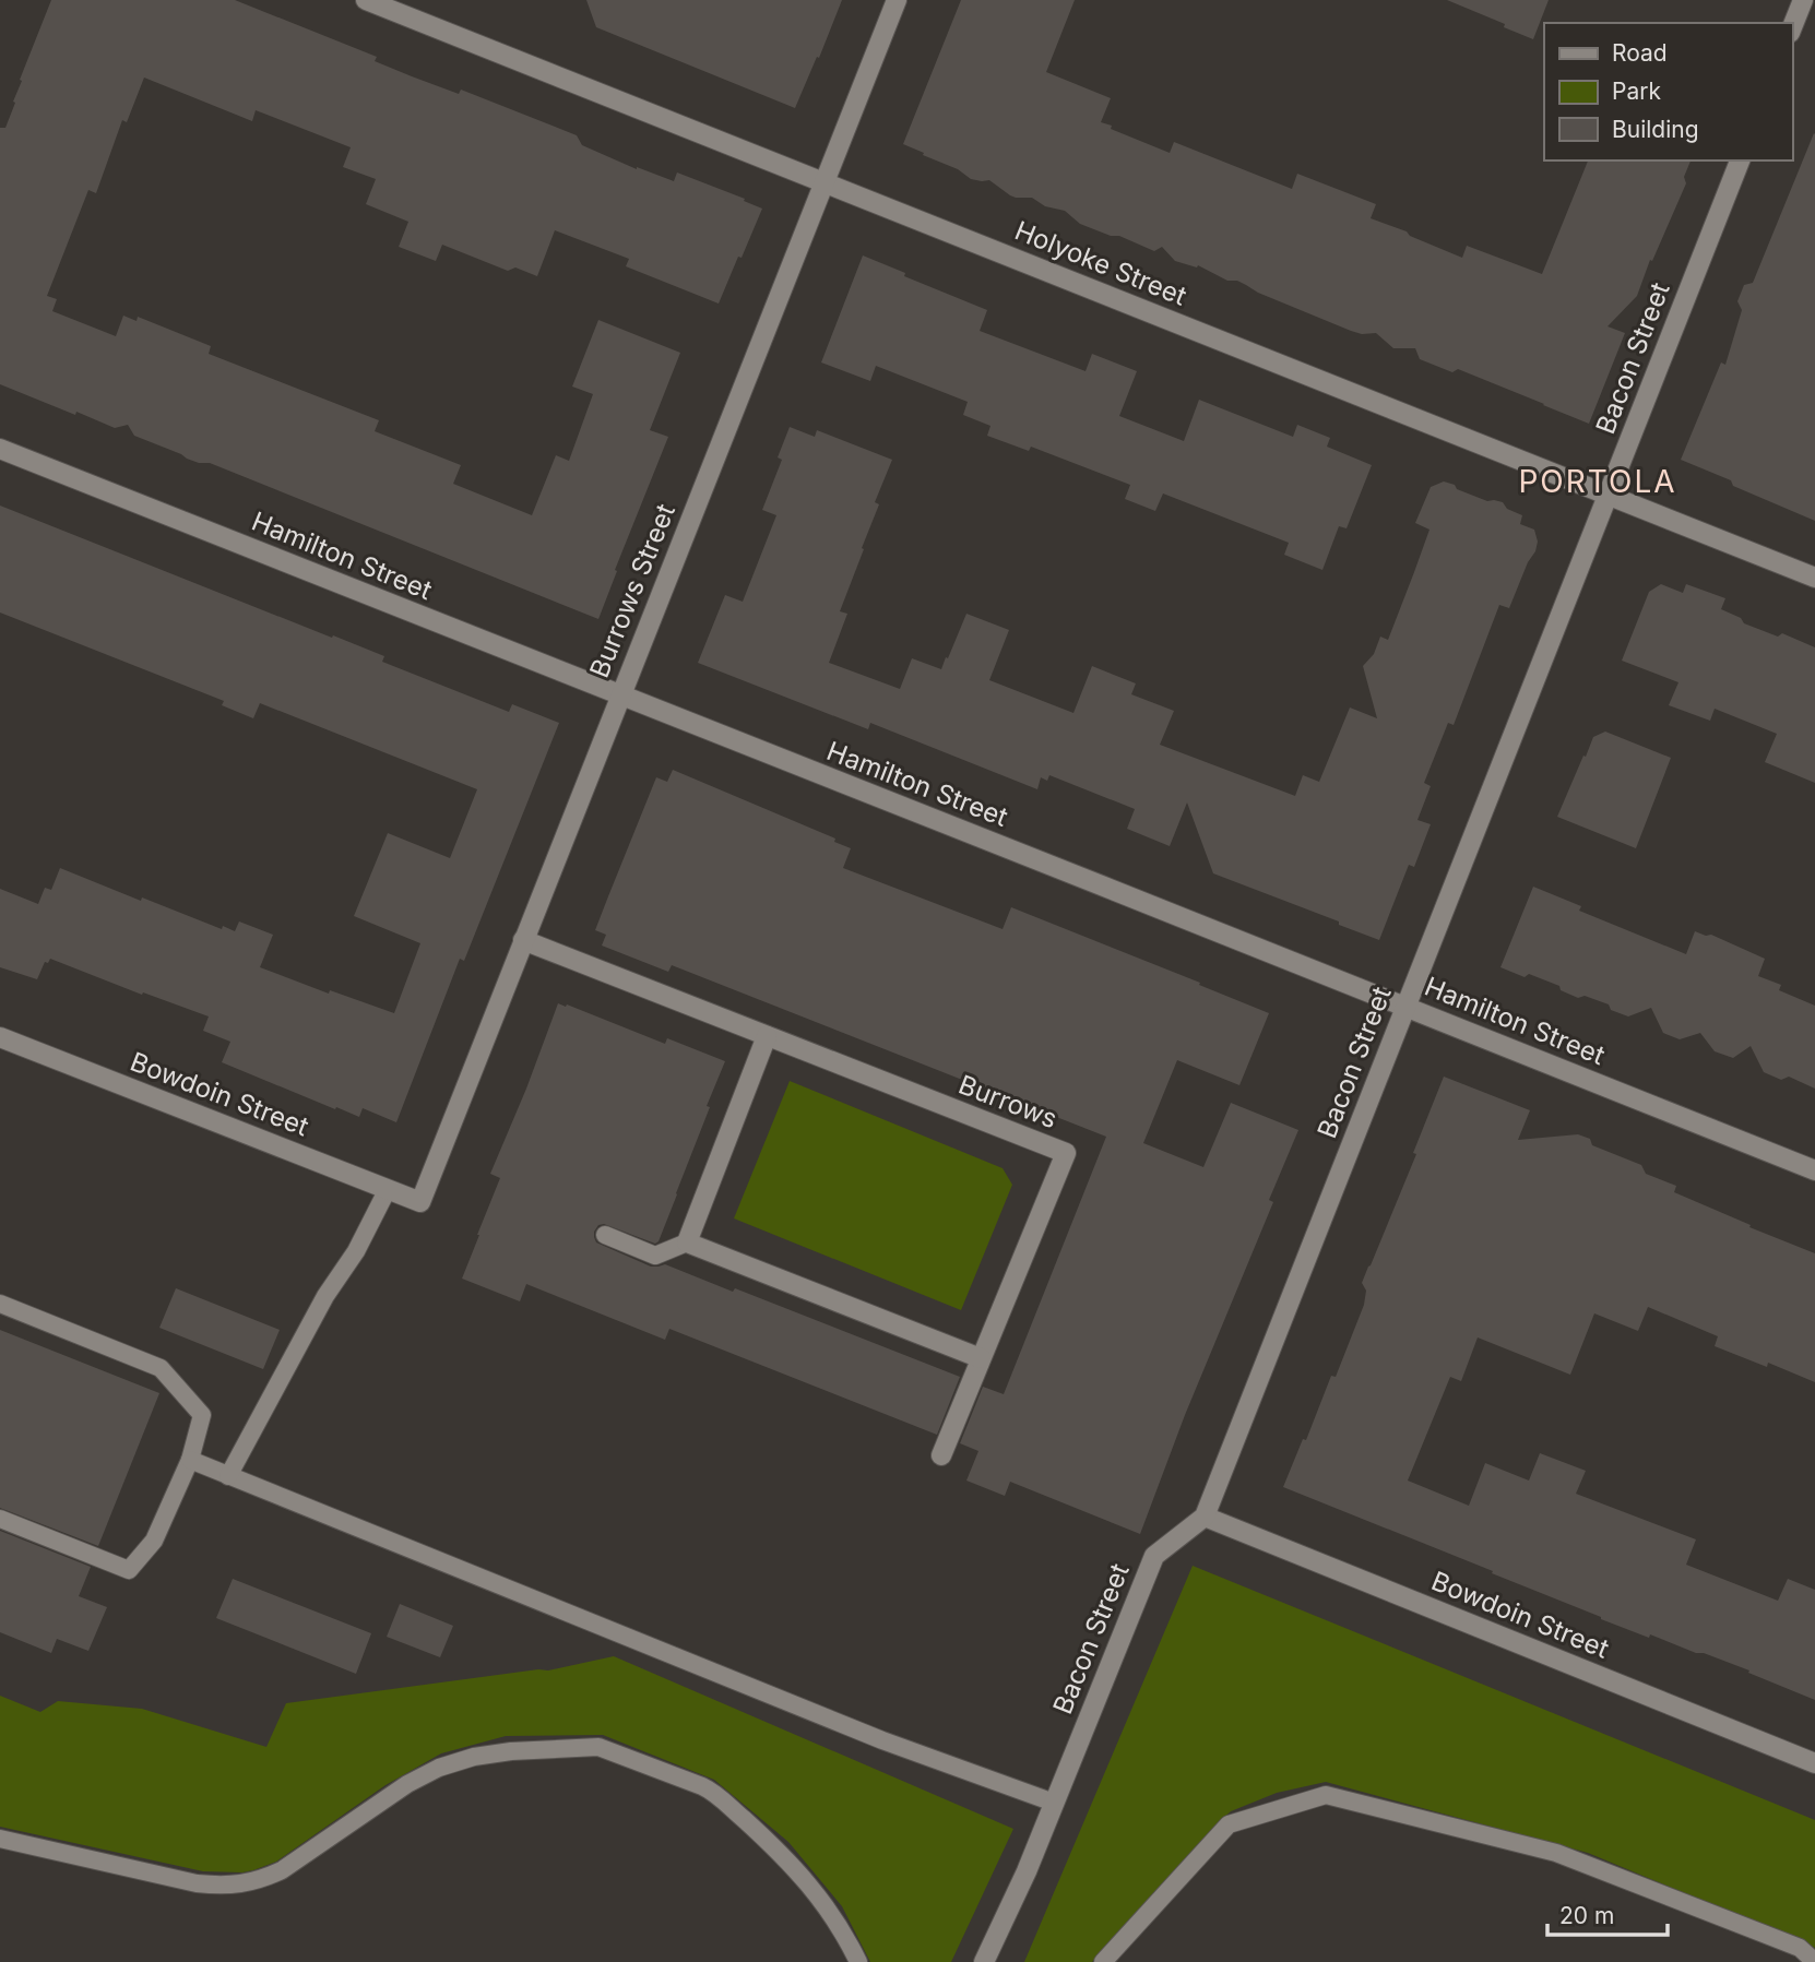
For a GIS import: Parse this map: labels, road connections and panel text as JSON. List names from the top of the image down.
{
  "streets": {
    "street": [
      "Holyoke Street",
      "Bacon Street",
      "Hamilton Street",
      "Burrows Street",
      "Bowdoin Street",
      "Burrows"
    ]
  },
  "crossings": [
    ["Holyoke Street", "Bacon Street"],
    ["Holyoke Street", "Burrows Street"],
    ["Bacon Street", "Hamilton Street"],
    ["Bacon Street", "Bowdoin Street"],
    ["Hamilton Street", "Burrows Street"],
    ["Burrows Street", "Bowdoin Street"],
    ["Burrows Street", "Burrows"]
  ],
  "districts": ["PORTOLA"],
  "legend": ["Road", "Park", "Building"],
  "scale_bar": "20 m"
}
